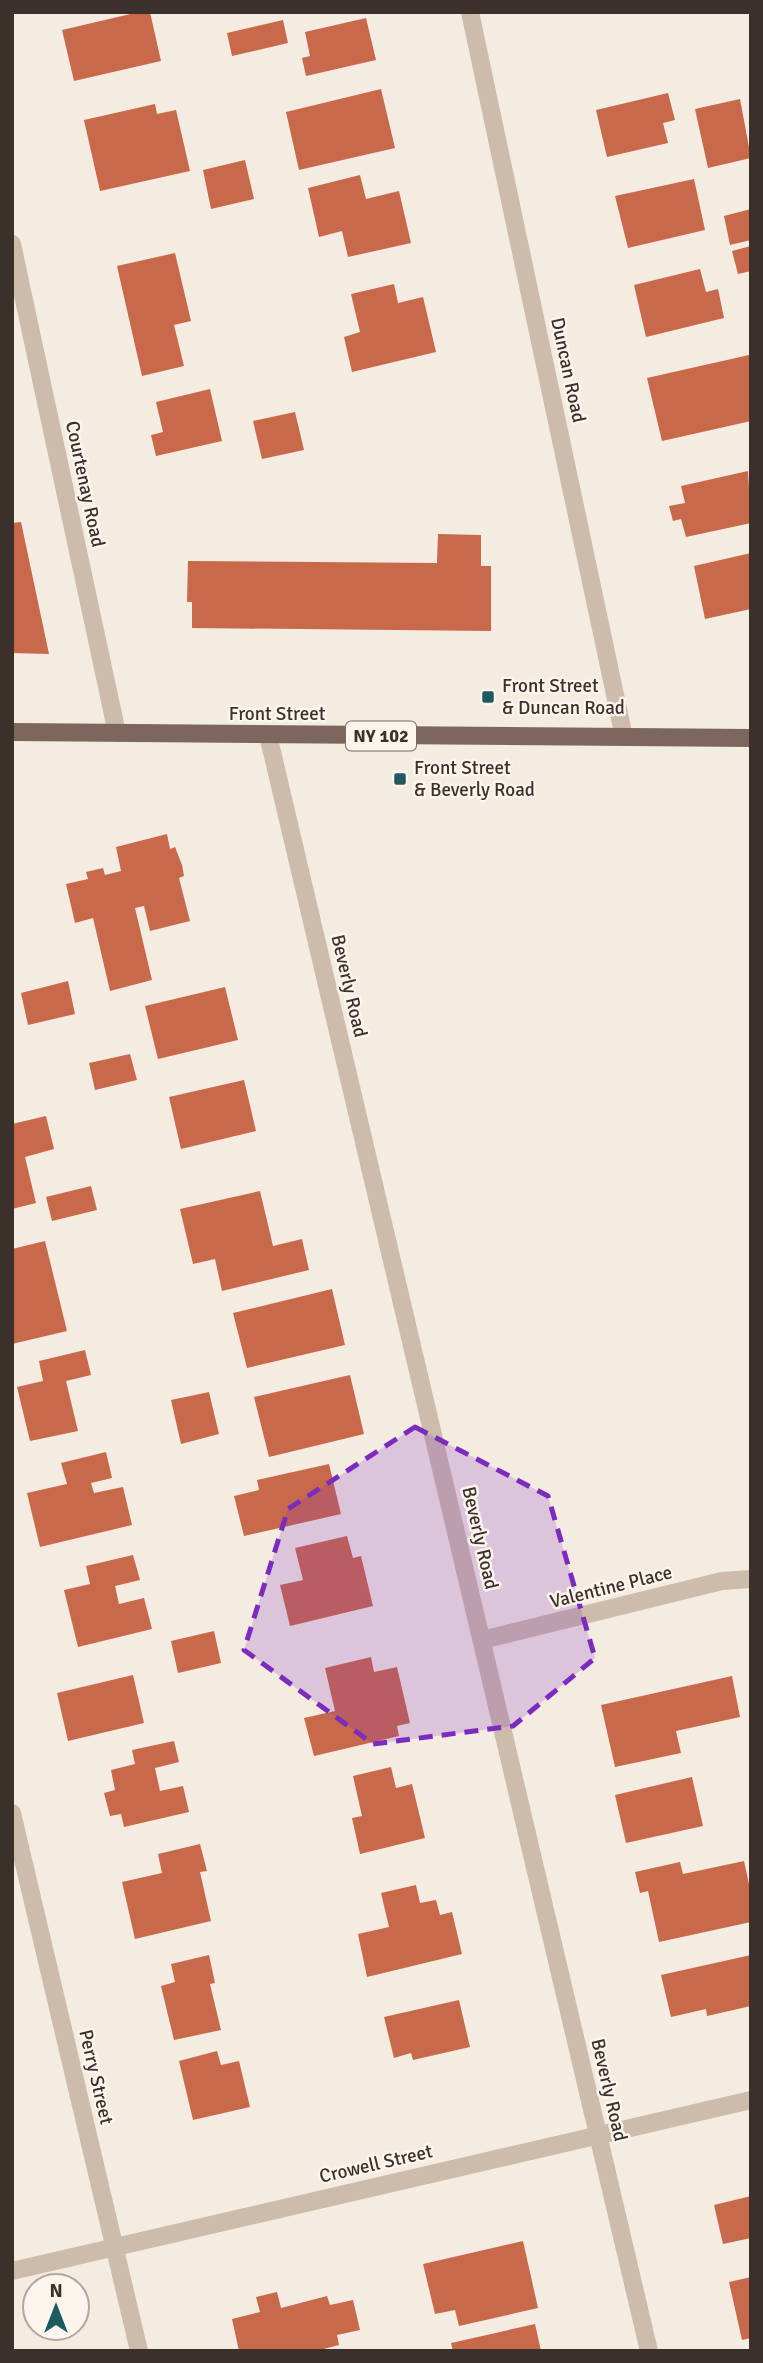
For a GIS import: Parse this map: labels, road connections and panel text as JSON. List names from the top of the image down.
{
  "streets": {
    "main road": ["Front Street", "NY 102"],
    "street": [
      "Duncan Road",
      "Courtenay Road",
      "Beverly Road",
      "Valentine Place",
      "Perry Street",
      "Crowell Street"
    ]
  },
  "crossings": [
    ["Duncan Road", "Front Street"],
    ["Courtenay Road", "Front Street"],
    ["Front Street", "Beverly Road"],
    ["Beverly Road", "Valentine Place"],
    ["Beverly Road", "Crowell Street"],
    ["Perry Street", "Crowell Street"]
  ],
  "places": {
    "transit": ["Front Street & Duncan Road", "Front Street & Beverly Road"]
  },
  "north": "top"
}
